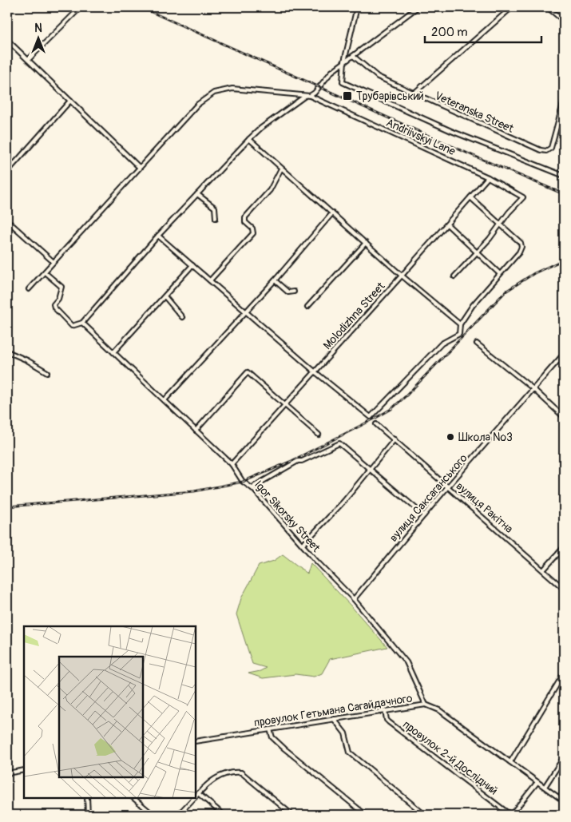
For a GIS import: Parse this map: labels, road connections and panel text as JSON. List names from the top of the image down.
{
  "streets": {
    "street": [
      "Veteranska Street",
      "Andriivskyi Lane",
      "Molodizhna Street",
      "вулиця Саксаганського",
      "вулиця Ракітна",
      "Igor Sikorsky Street",
      "провулок Гетьмана Сагайдачного",
      "провулок 2-й Дослідний"
    ]
  },
  "crossings": [
    ["Andriivskyi Lane", "Molodizhna Street"],
    ["Molodizhna Street", "Igor Sikorsky Street"],
    ["вулиця Саксаганського", "вулиця Ракітна"],
    ["вулиця Саксаганського", "Igor Sikorsky Street"],
    ["Igor Sikorsky Street", "провулок Гетьмана Сагайдачного"],
    ["провулок Гетьмана Сагайдачного", "провулок 2-й Дослідний"]
  ],
  "places": {
    "transit": ["Трубарівський"],
    "other": ["Школа №3"]
  },
  "scale_bar": "200 m",
  "north": "top"
}
